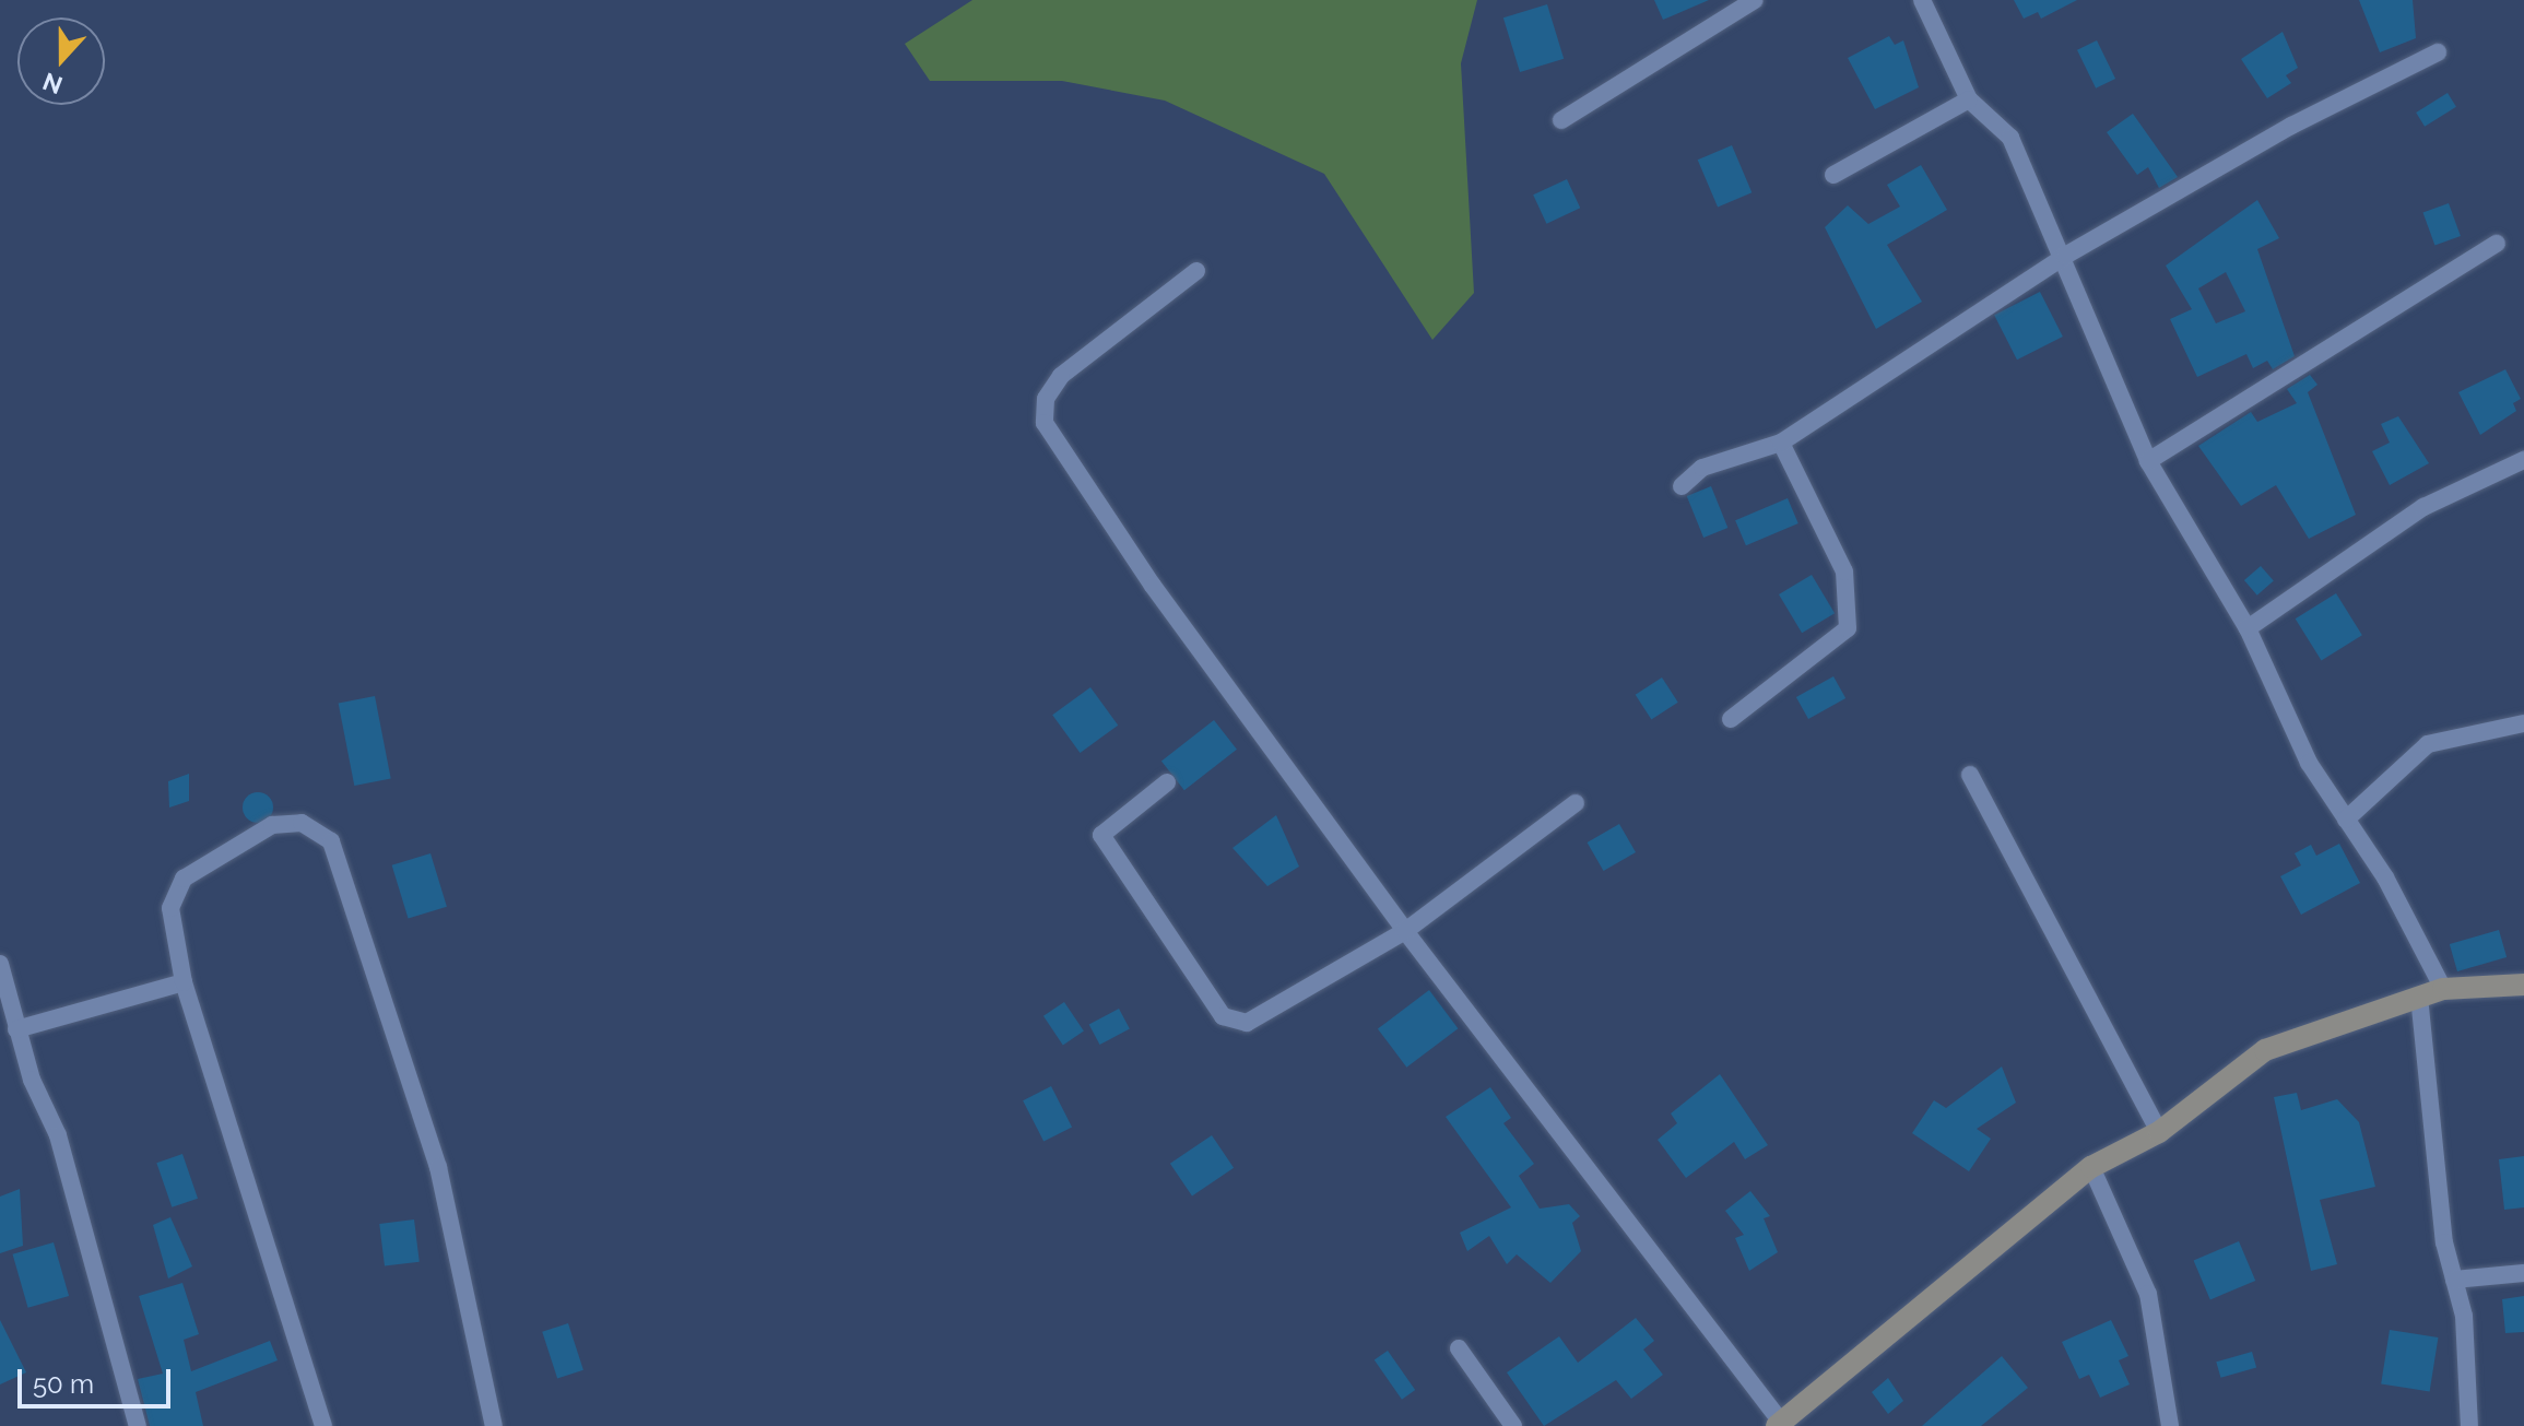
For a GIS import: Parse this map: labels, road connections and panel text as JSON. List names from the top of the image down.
{
  "scale_bar": "50 m",
  "north": "bottom"
}
